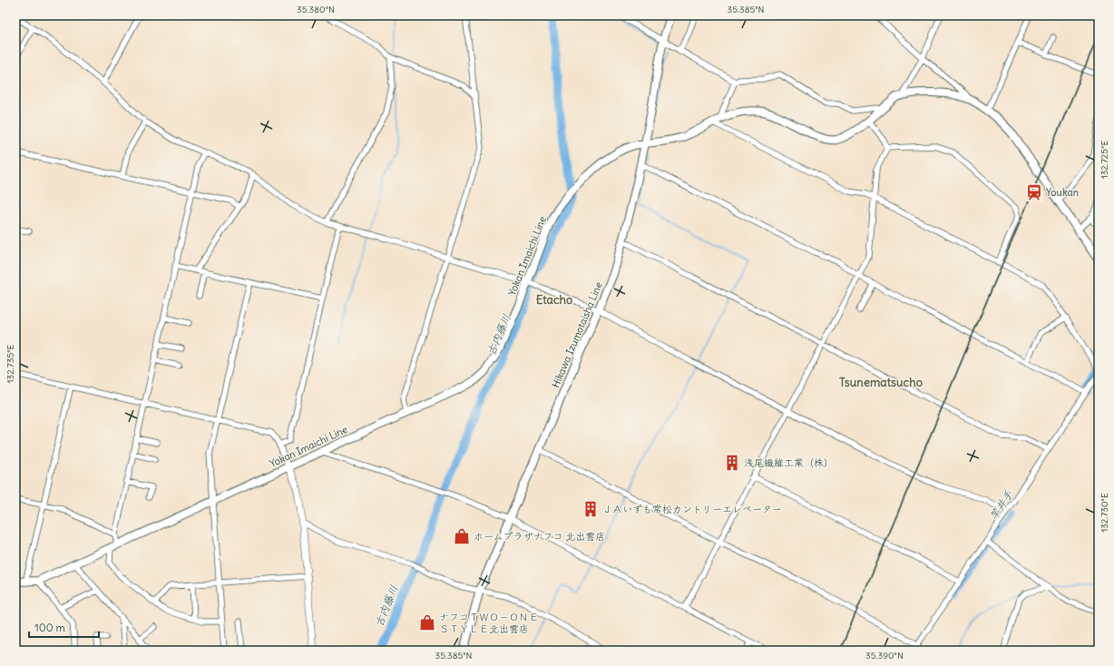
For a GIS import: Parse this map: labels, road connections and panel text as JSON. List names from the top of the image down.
{
  "streets": {
    "main road": ["Yokan Imaichi Line", "Hikawa Izumotaisha Line"]
  },
  "crossings": [
    ["Yokan Imaichi Line", "Hikawa Izumotaisha Line"]
  ],
  "districts": ["Etacho", "Tsunematsucho"],
  "water": ["古内藤川", "竿井手"],
  "places": {
    "station": ["Youkan"],
    "building": ["浅尾繊維工業（株）", "ＪＡいずも常松カントリーエレベーター"],
    "shop": ["ホームプラザナフコ 北出雲店", "ナフコＴＷＯ－ＯＮＥ ＳＴＹＬＥ北出雲店"]
  },
  "scale_bar": "100 m",
  "coordinates": [
    "35.380°N",
    "35.385°N",
    "132.725°E",
    "132.735°E",
    "132.730°E",
    "35.390°N"
  ]
}
